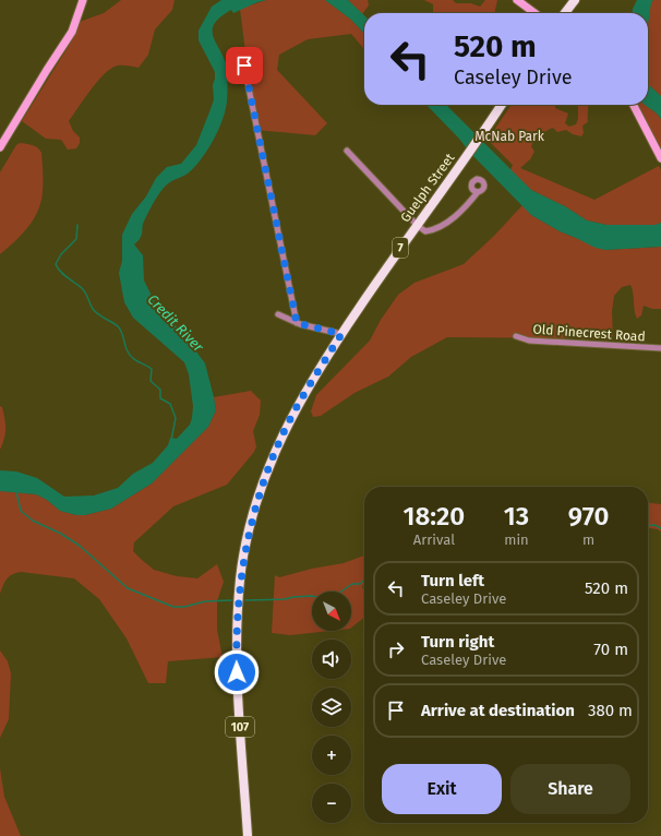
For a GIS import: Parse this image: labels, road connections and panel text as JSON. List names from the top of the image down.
{
  "streets": {
    "main road": ["Guelph Street", "7", "107"],
    "street": ["Old Pinecrest Road"]
  },
  "crossings": [
    ["Guelph Street", "7"],
    ["7", "107"]
  ],
  "water": ["Credit River"],
  "parks": ["McNab Park"],
  "north": "bottom right",
  "page": {
    "turn": ["520 m", "Caseley Drive"],
    "eta": [
      "18:20",
      "Arrival",
      "13",
      "min",
      "970",
      "m"
    ],
    "list": [
      {
        "name": "Turn left",
        "note": "Caseley Drive",
        "value": "520 m"
      },
      {
        "name": "Turn right",
        "note": "Caseley Drive",
        "value": "70 m"
      },
      {
        "name": "Arrive at destination",
        "value": "380 m"
      }
    ],
    "map_buttons": ["+", "−"],
    "buttons": ["Exit", "Share"]
  }
}
